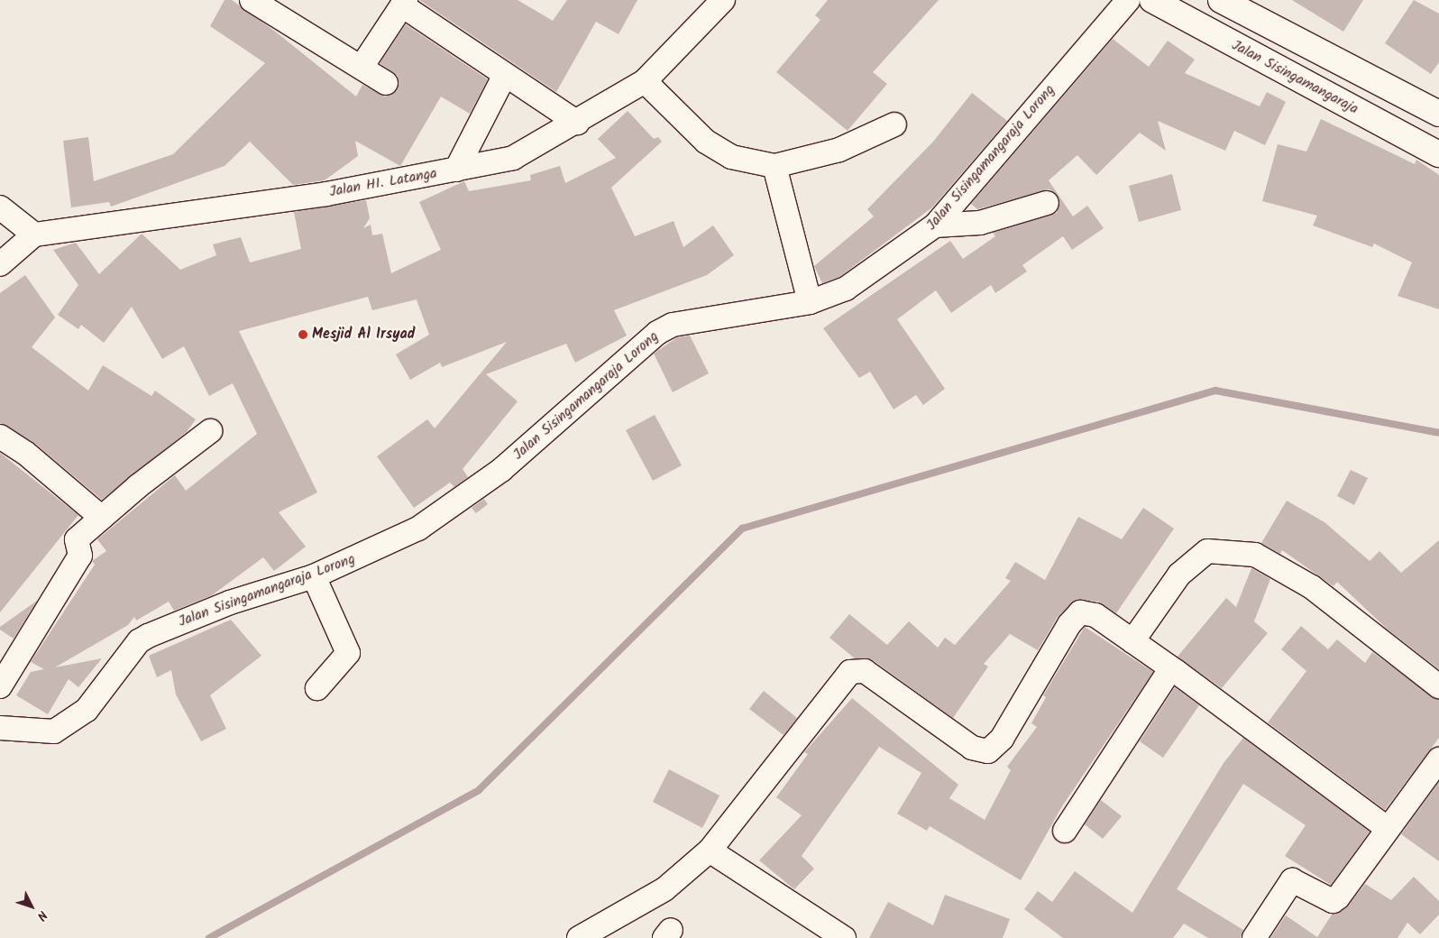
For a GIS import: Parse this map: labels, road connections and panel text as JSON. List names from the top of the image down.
{
  "streets": {
    "main road": ["Jalan Sisingamangaraja"],
    "street": ["Jalan Sisingamangaraja Lorong", "Jalan HI. Latanga"]
  },
  "places": ["Mesjid Al Irsyad"],
  "north": "bottom right"
}
